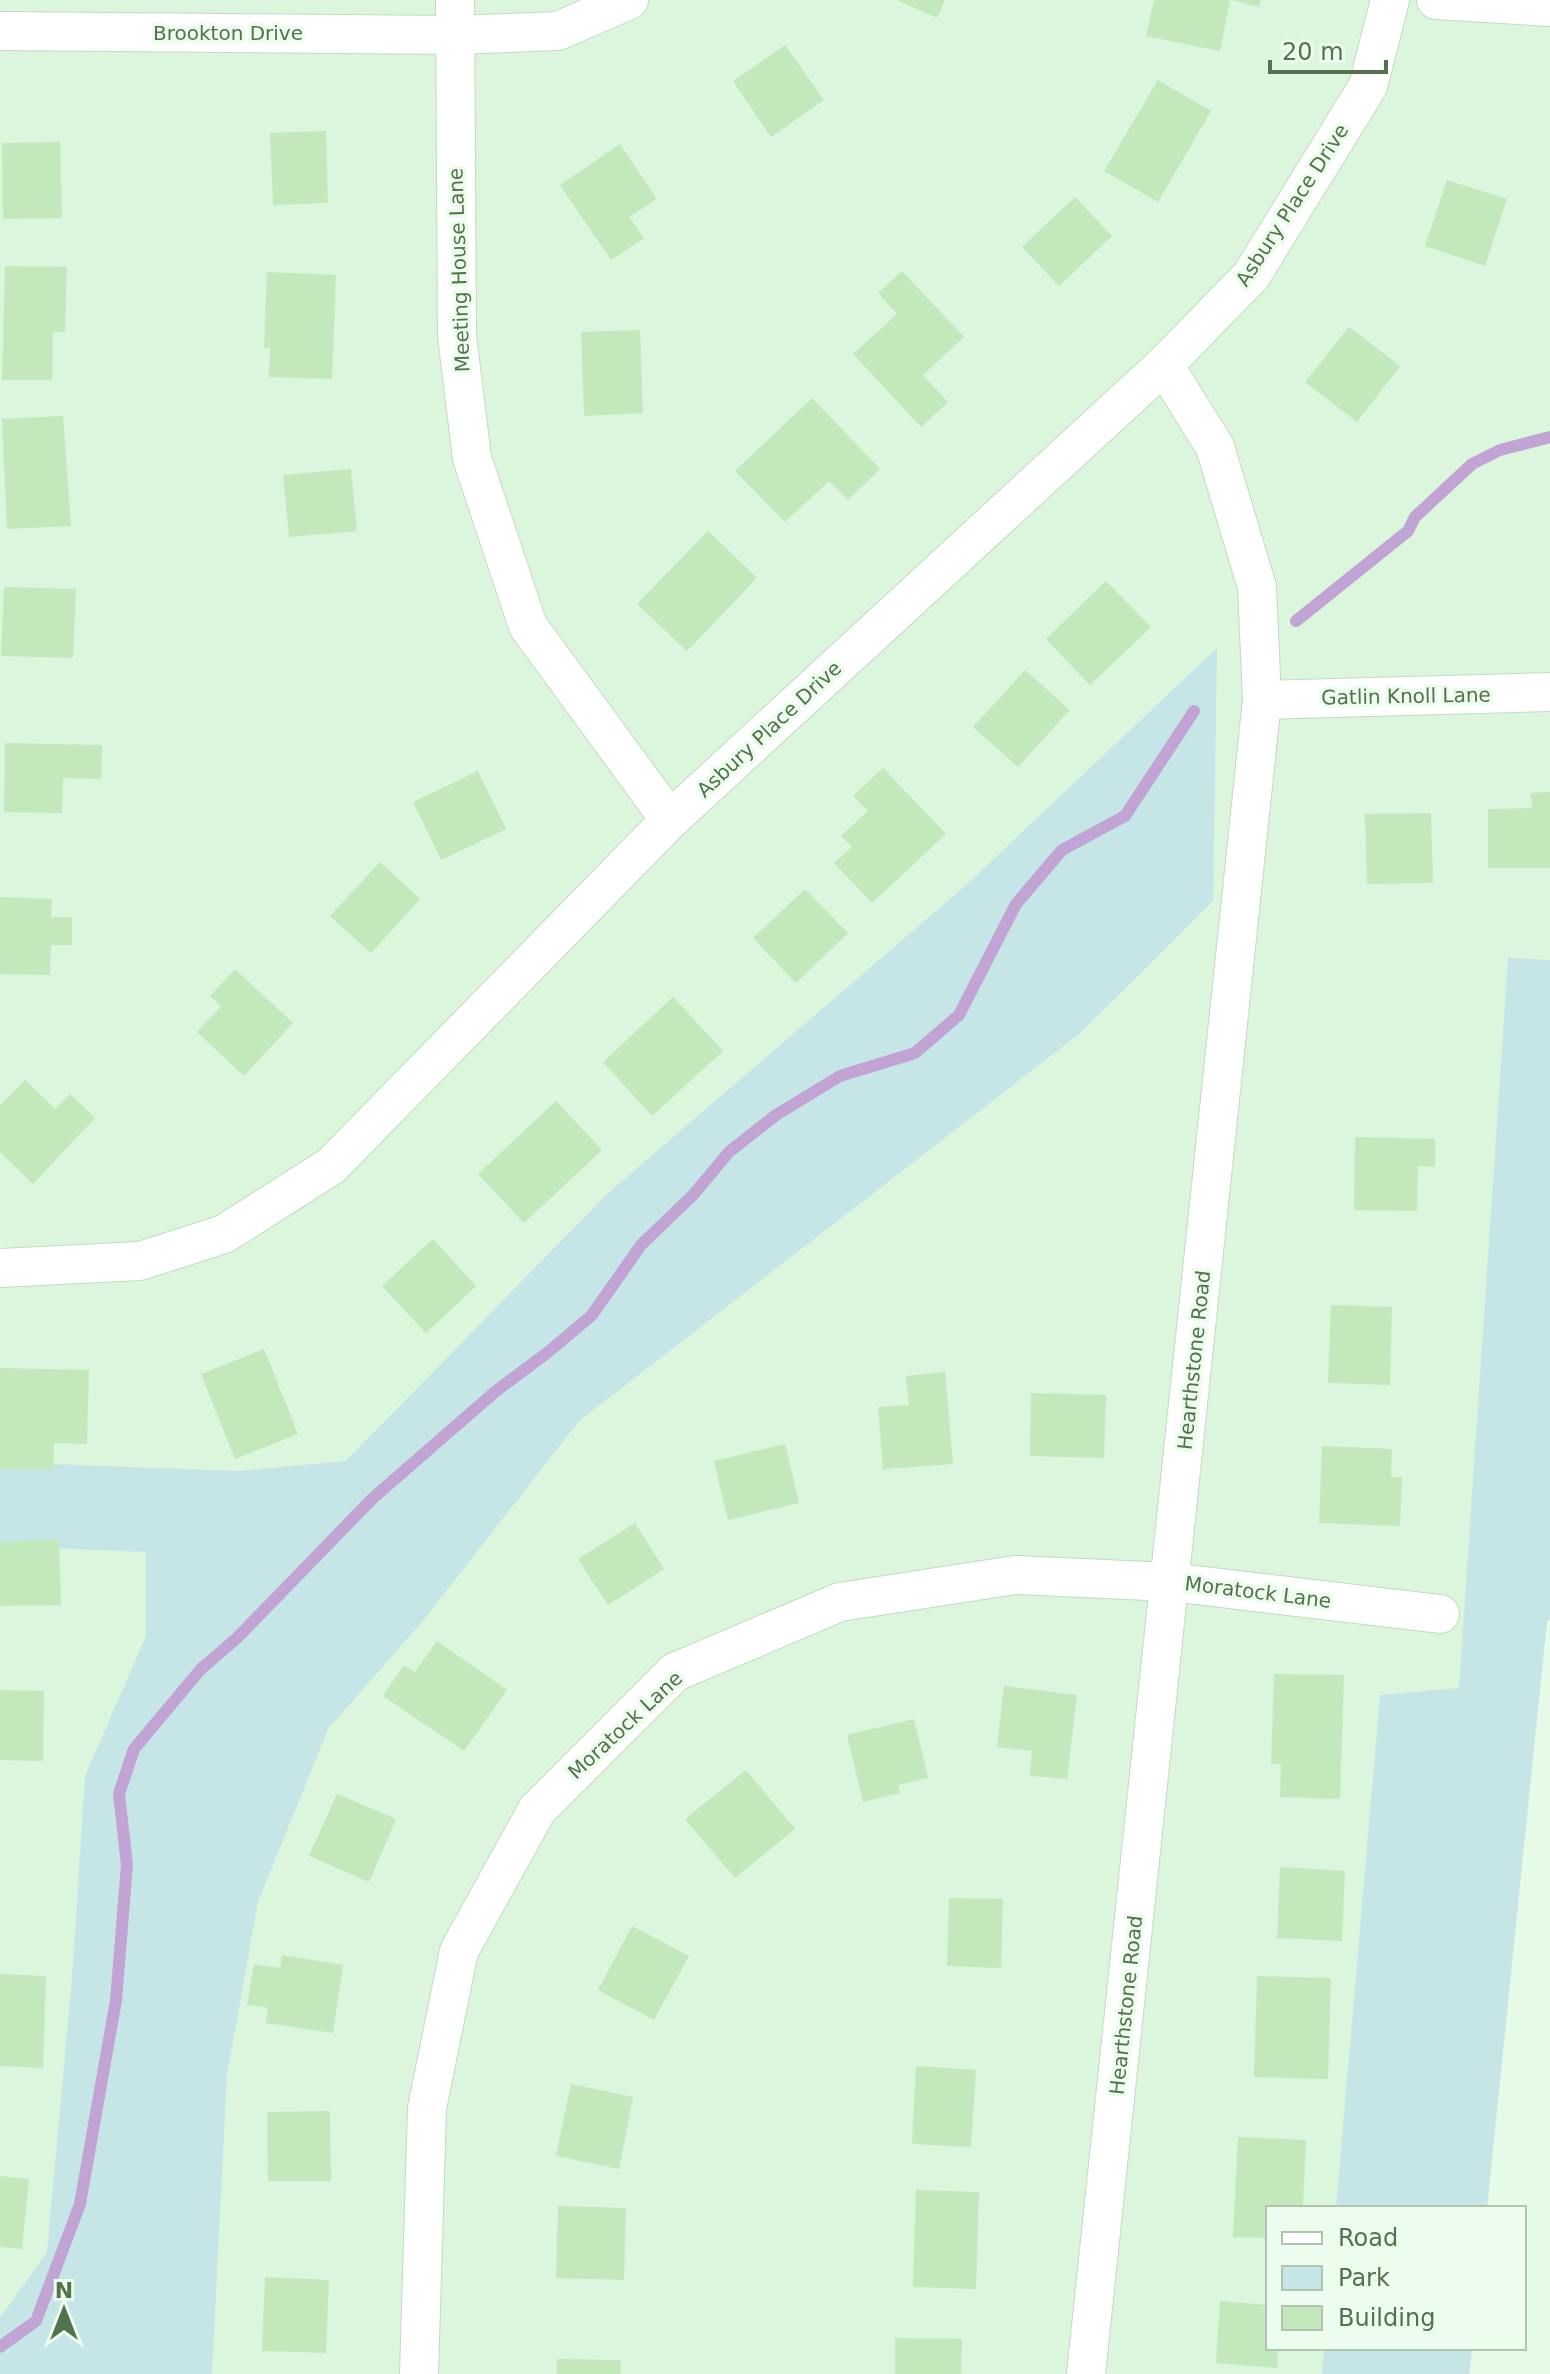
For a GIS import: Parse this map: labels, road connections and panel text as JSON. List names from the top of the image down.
{
  "streets": {
    "street": [
      "Brookton Drive",
      "Asbury Place Drive",
      "Meeting House Lane",
      "Gatlin Knoll Lane",
      "Hearthstone Road",
      "Moratock Lane"
    ]
  },
  "crossings": [
    ["Brookton Drive", "Meeting House Lane"],
    ["Asbury Place Drive", "Meeting House Lane"],
    ["Asbury Place Drive", "Hearthstone Road"],
    ["Gatlin Knoll Lane", "Hearthstone Road"],
    ["Hearthstone Road", "Moratock Lane"]
  ],
  "legend": ["Road", "Park", "Building"],
  "scale_bar": "20 m",
  "north": "top"
}
